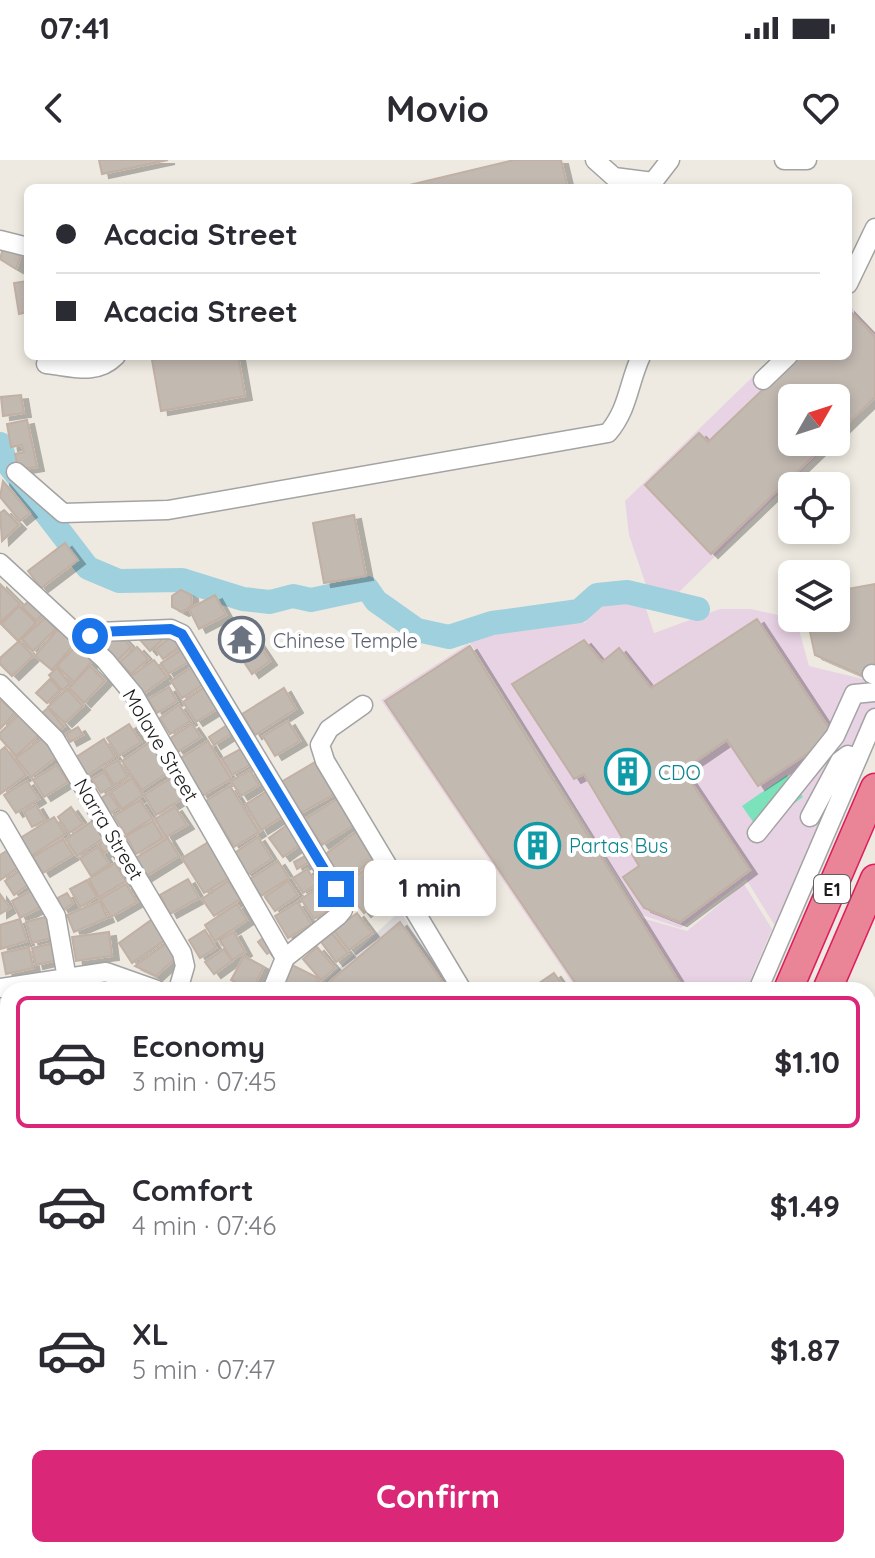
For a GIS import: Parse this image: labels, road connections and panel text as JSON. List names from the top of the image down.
{
  "streets": {
    "highway": ["E1"],
    "street": ["Molave Street", "Narra Street"]
  },
  "places": {
    "temple": ["Chinese Temple"],
    "building": ["CDO", "Partas Bus"]
  },
  "north": "top right",
  "page": {
    "status": "07:41",
    "header": "Movio",
    "banner": ["Acacia Street", "Acacia Street"],
    "bubble": "1 min",
    "list": [
      {
        "name": "Economy",
        "note": "3 min · 07:45",
        "value": "$1.10"
      },
      {
        "name": "Comfort",
        "note": "4 min · 07:46",
        "value": "$1.49"
      },
      {
        "name": "XL",
        "note": "5 min · 07:47",
        "value": "$1.87"
      }
    ],
    "buttons": "Confirm"
  }
}
